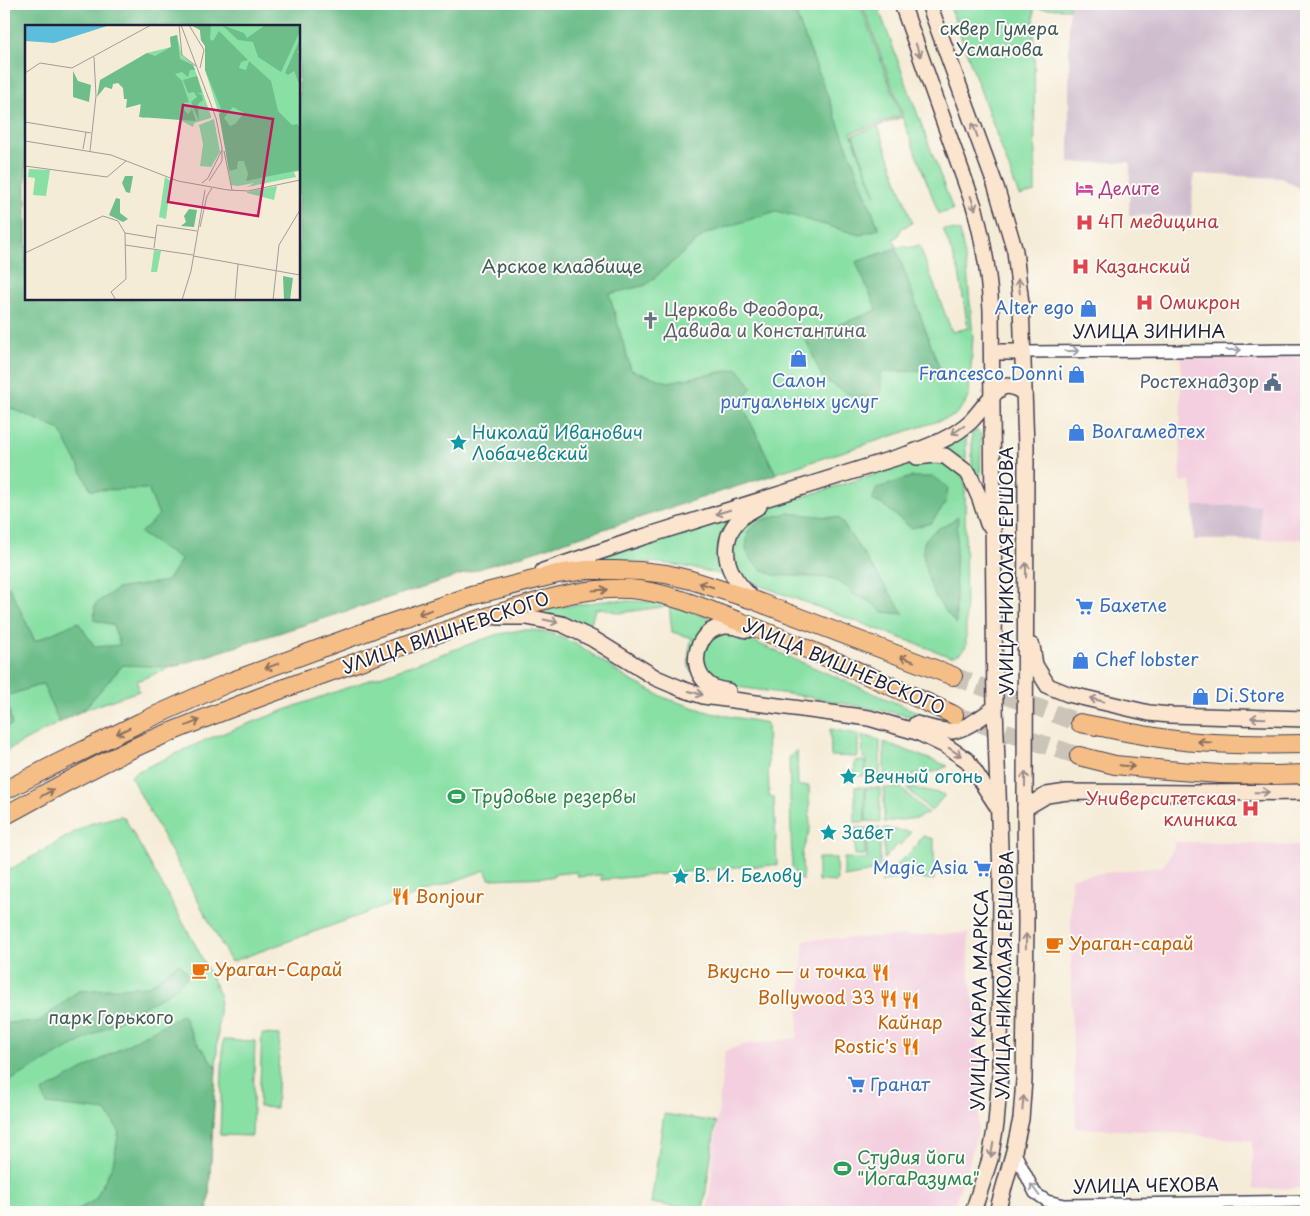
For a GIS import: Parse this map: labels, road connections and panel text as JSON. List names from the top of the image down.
{
  "streets": {
    "main road": [
      "УЛИЦА ЗИНИНА",
      "УЛИЦА НИКОЛАЯ ЕРШОВА",
      "УЛИЦА ВИШНЕВСКОГО",
      "УЛИЦА КАРЛА МАРКСА"
    ],
    "street": ["УЛИЦА ЧЕХОВА"]
  },
  "crossings": [
    ["УЛИЦА ЗИНИНА", "УЛИЦА НИКОЛАЯ ЕРШОВА"],
    ["УЛИЦА НИКОЛАЯ ЕРШОВА", "УЛИЦА КАРЛА МАРКСА"],
    ["УЛИЦА НИКОЛАЯ ЕРШОВА", "УЛИЦА ЧЕХОВА"]
  ],
  "one_way": ["УЛИЦА ЗИНИНА", "УЛИЦА КАРЛА МАРКСА", "УЛИЦА ЧЕХОВА"],
  "parks": ["сквер Гумера Усманова", "Арское кладбище", "парк Горького"],
  "places": {
    "hotel": ["Делите"],
    "hospital": [
      "4П медицина",
      "Казанский",
      "Омикрон",
      "Университетская клиника"
    ],
    "shop": [
      "Alter ego",
      "Салон ритуальных услуг",
      "Francesco Donni",
      "Волгамедтех",
      "Chef lobster",
      "Di.Store"
    ],
    "church": ["Церковь Феодора, Давида и Константина"],
    "public building": ["Ростехнадзор"],
    "place": [
      "Николай Иванович Лобачевский",
      "Вечный огонь",
      "Завет",
      "В. И. Белову"
    ],
    "supermarket": ["Бахетле", "Magic Asia", "Гранат"],
    "sports": ["Трудовые резервы", "Студия йоги \"ЙогаРазума\""],
    "restaurant": [
      "Bonjour",
      "Вкусно — и точка",
      "Bollywood 33",
      "Кайнар",
      "Rostic's"
    ],
    "cafe": ["Ураган-сарай", "Ураган-Сарай"]
  }
}
